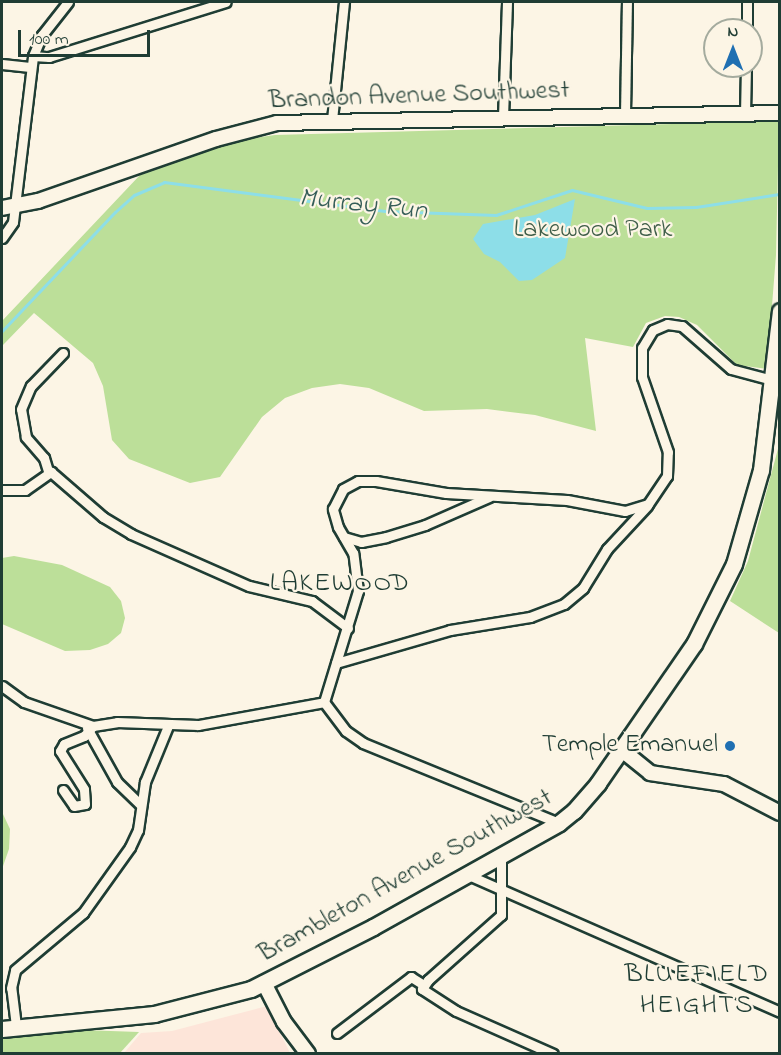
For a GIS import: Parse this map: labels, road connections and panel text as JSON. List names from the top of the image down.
{
  "streets": {
    "main road": ["Brandon Avenue Southwest", "Brambleton Avenue Southwest"]
  },
  "districts": ["LAKEWOOD", "BLUEFIELD HEIGHTS"],
  "water": ["Murray Run"],
  "parks": ["Lakewood Park"],
  "places": ["Temple Emanuel"],
  "scale_bar": "100 m",
  "north": "top"
}
